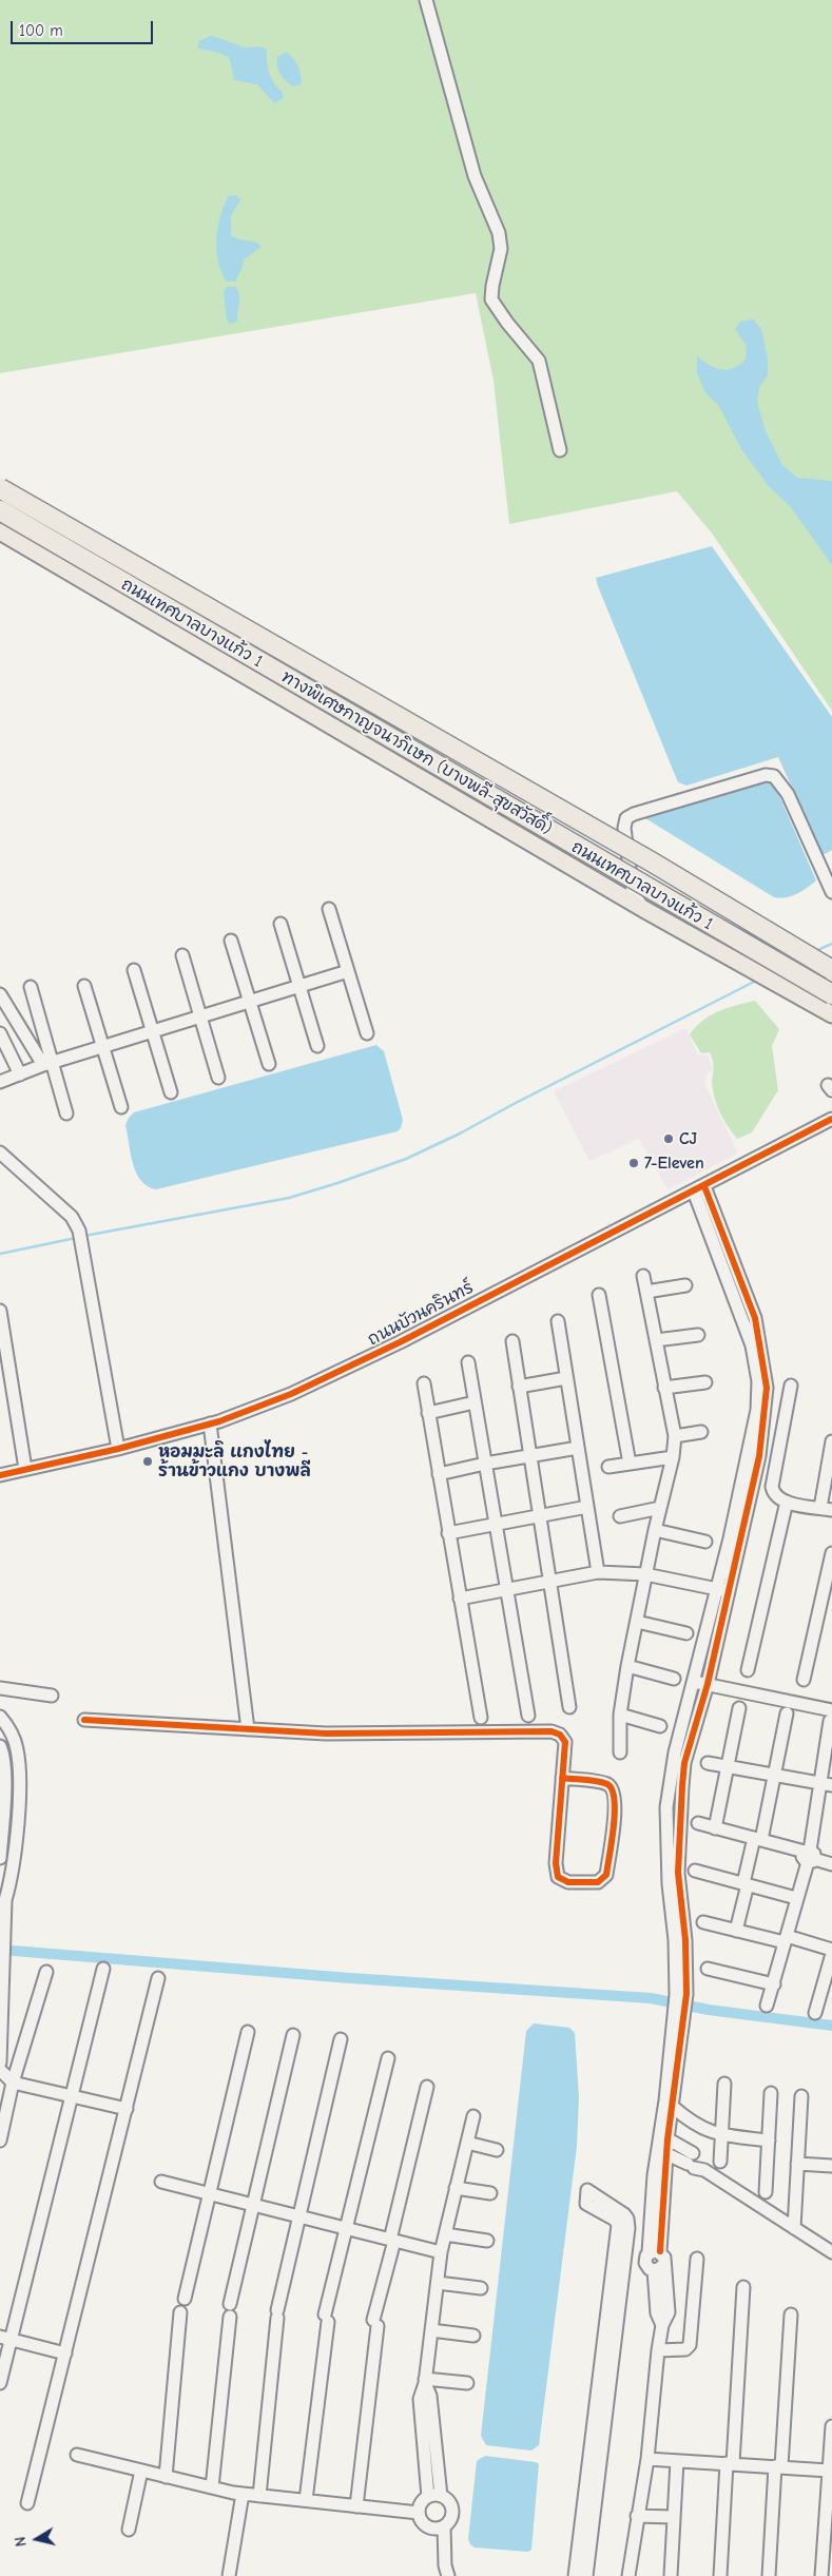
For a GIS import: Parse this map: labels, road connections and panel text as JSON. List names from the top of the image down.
{
  "streets": {
    "highway": ["ทางพิเศษกาญจนาภิเษก (บางพลี-สุขสวัสดิ์)"],
    "main road": ["ถนนเทศบาลบางแก้ว 1"],
    "street": ["ถนนบัวนครินทร์"]
  },
  "places": ["CJ", "7-Eleven", "หอมมะลิ เเกงไทย - ร้านข้าวแกง บางพลี"],
  "scale_bar": "100 m",
  "north": "left"
}
